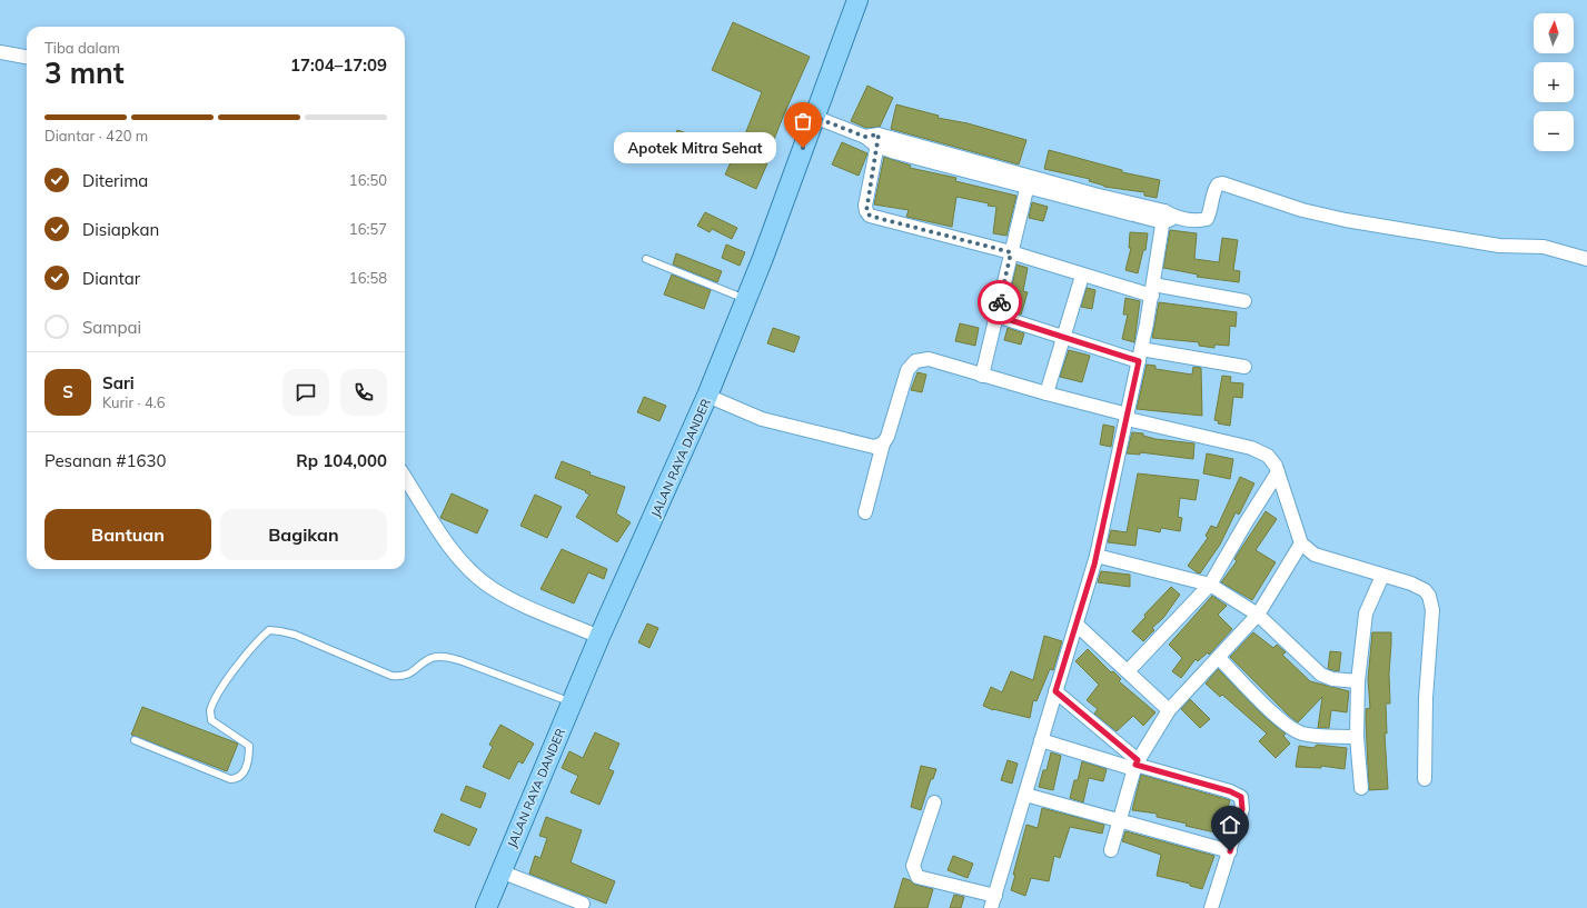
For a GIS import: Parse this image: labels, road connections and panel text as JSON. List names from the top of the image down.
{
  "streets": {
    "main road": ["JALAN RAYA DANDER"]
  },
  "places": ["Apotek Mitra Sehat"],
  "north": "top",
  "page": {
    "map_buttons": ["+", "−"],
    "heading": ["3 mnt", "Tiba dalam", "17:04–17:09"],
    "panel": [
      "Sari",
      "Kurir · 4.6",
      "Pesanan #1630",
      "Rp 104,000"
    ],
    "bar": "Diantar · 420 m",
    "bubble": "Apotek Mitra Sehat",
    "list": [
      ["Diterima", "16:50"],
      ["Disiapkan", "16:57"],
      ["Diantar", "16:58"],
      "Sampai"
    ],
    "round": "S",
    "buttons": ["Bantuan", "Bagikan"]
  }
}
